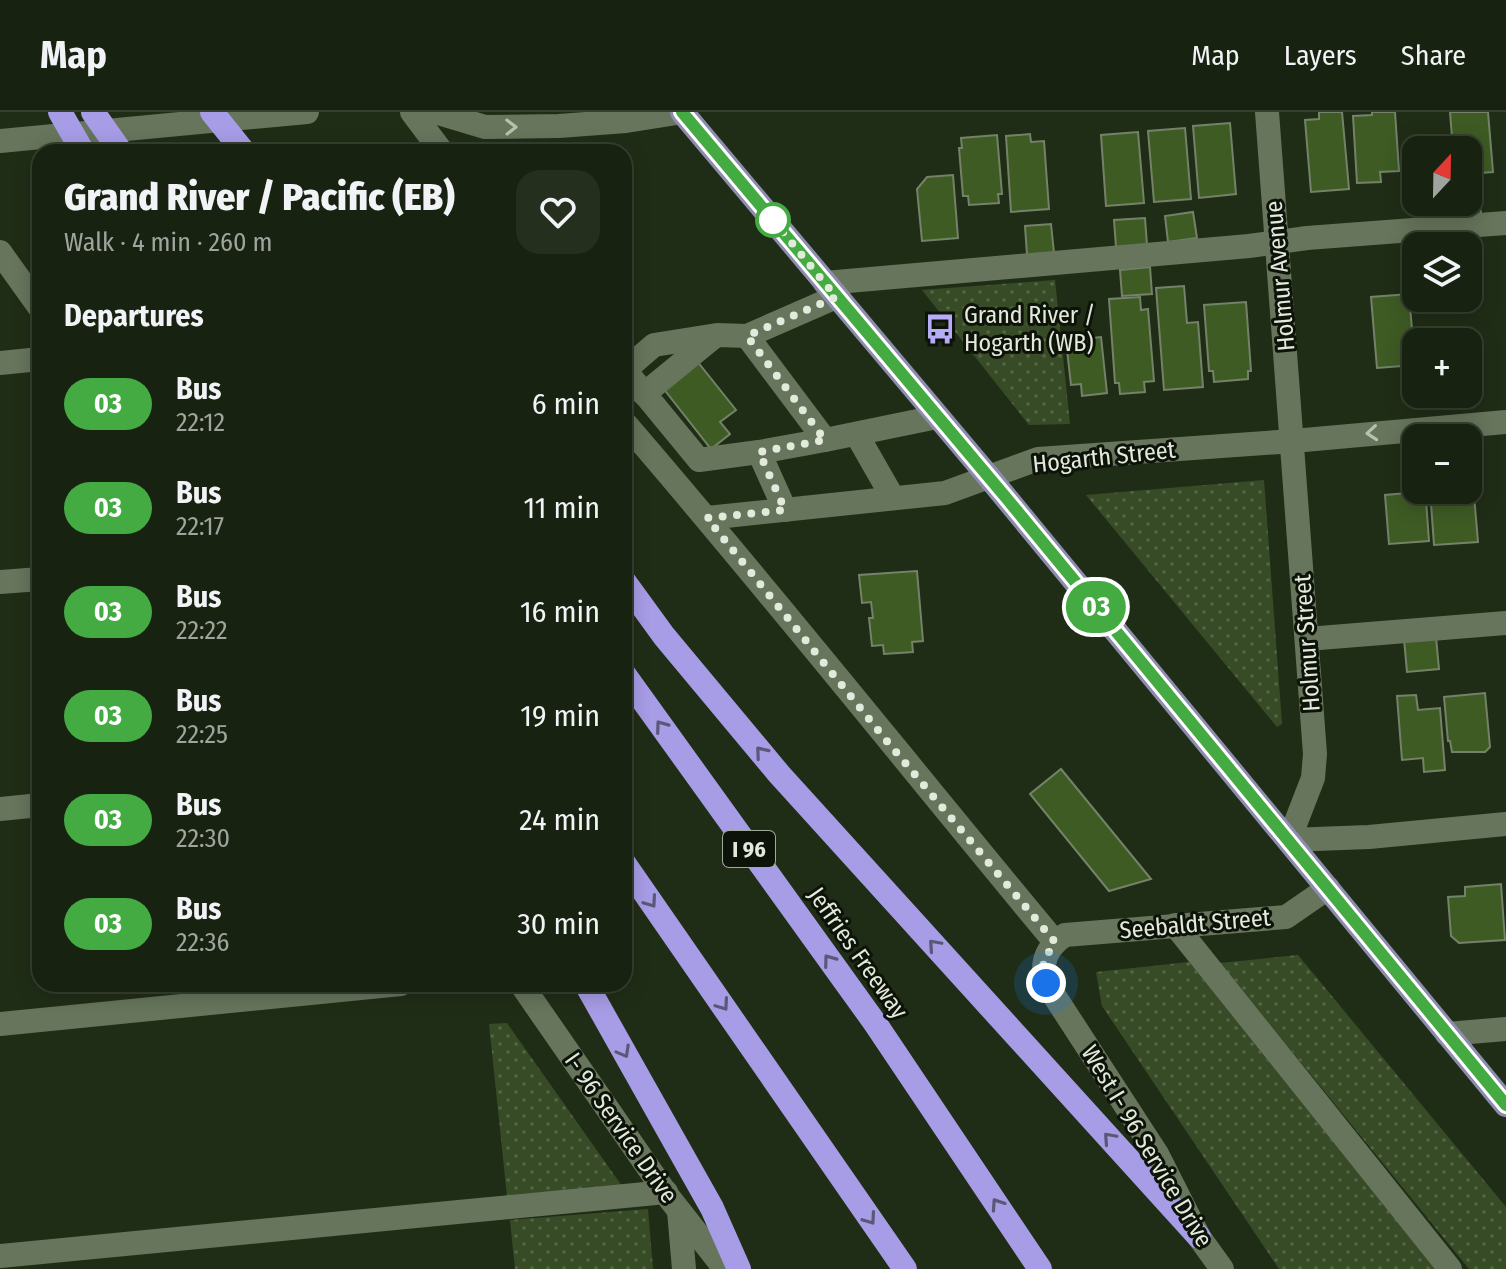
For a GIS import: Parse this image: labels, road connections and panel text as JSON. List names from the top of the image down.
{
  "streets": {
    "highway": ["I 96", "Jeffries Freeway"],
    "street": [
      "Holmur Avenue",
      "Hogarth Street",
      "Holmur Street",
      "Seebaldt Street",
      "I- 96 Service Drive",
      "West I- 96 Service Drive"
    ]
  },
  "crossings": [
    ["Holmur Avenue", "Hogarth Street"],
    ["Holmur Avenue", "Holmur Street"],
    ["Hogarth Street", "Holmur Street"],
    ["Seebaldt Street", "West I- 96 Service Drive"]
  ],
  "places": {
    "bus stop": ["Grand River / Hogarth (WB)"]
  },
  "lines": ["bus line 03"],
  "north": "top",
  "page": {
    "header": "Map",
    "nav": ["Map", "Layers", "Share"],
    "on_map": "03",
    "map_buttons": ["+", "−"],
    "heading": [
      ["Grand River / Pacific (EB)", "Walk · 4 min · 260 m"],
      "Departures"
    ],
    "list": [
      {
        "mark": "03",
        "name": "Bus",
        "note": "22:12",
        "value": "6 min"
      },
      {
        "mark": "03",
        "name": "Bus",
        "note": "22:17",
        "value": "11 min"
      },
      {
        "mark": "03",
        "name": "Bus",
        "note": "22:22",
        "value": "16 min"
      },
      {
        "mark": "03",
        "name": "Bus",
        "note": "22:25",
        "value": "19 min"
      },
      {
        "mark": "03",
        "name": "Bus",
        "note": "22:30",
        "value": "24 min"
      },
      {
        "mark": "03",
        "name": "Bus",
        "note": "22:36",
        "value": "30 min"
      }
    ]
  }
}
